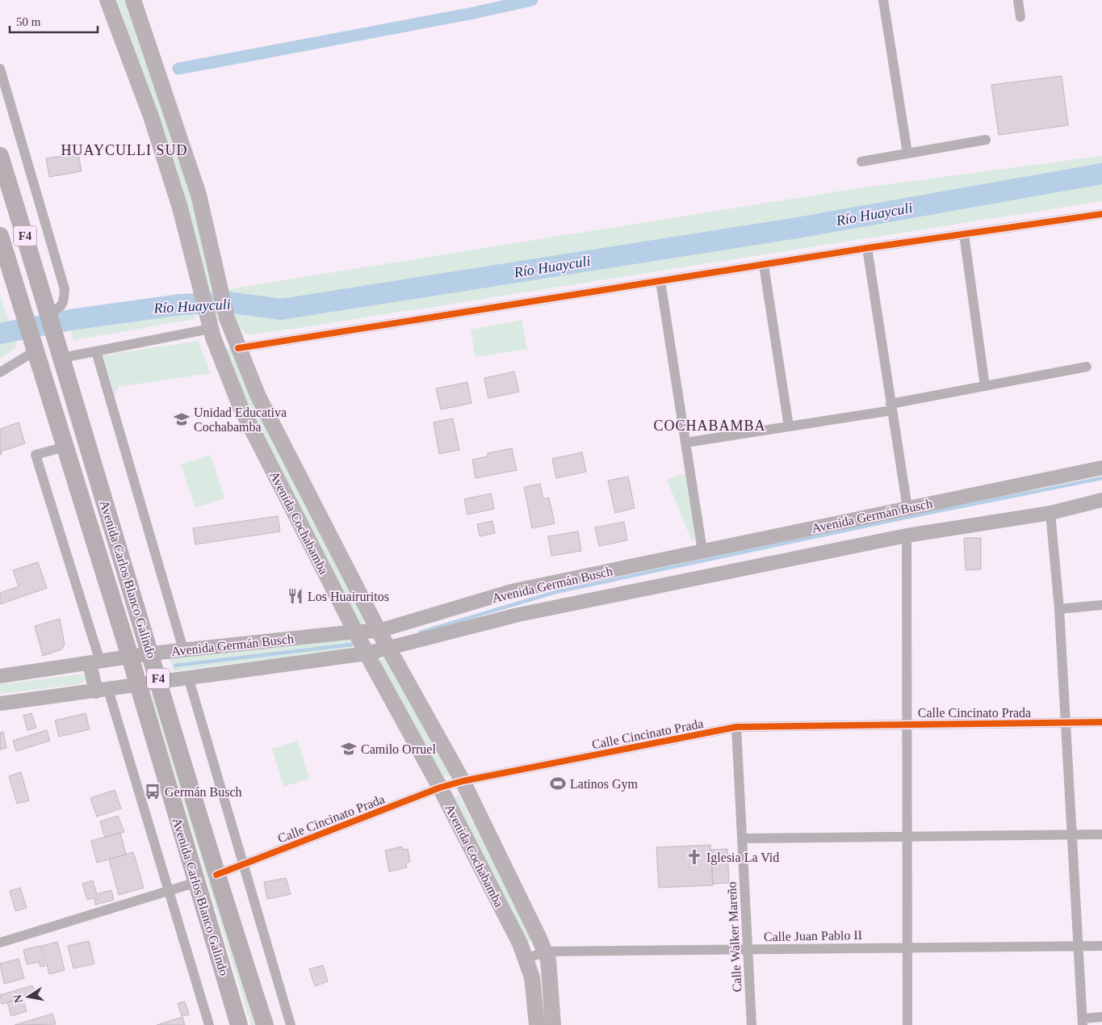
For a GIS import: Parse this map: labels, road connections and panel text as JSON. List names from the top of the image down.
{
  "streets": {
    "highway": ["F4", "Avenida Carlos Blanco Galindo"],
    "main road": ["Avenida Cochabamba"],
    "street": [
      "Avenida Germán Busch",
      "Calle Cincinato Prada",
      "Calle Juan Pablo II",
      "Calle Walker Mareño"
    ]
  },
  "crossings": [
    ["Avenida Germán Busch", "Avenida Cochabamba"],
    ["Avenida Germán Busch", "Avenida Carlos Blanco Galindo"],
    ["Avenida Cochabamba", "Calle Cincinato Prada"],
    ["Avenida Cochabamba", "Calle Juan Pablo II"],
    ["Avenida Carlos Blanco Galindo", "Calle Cincinato Prada"],
    ["Calle Cincinato Prada", "Calle Walker Mareño"],
    ["Calle Juan Pablo II", "Calle Walker Mareño"]
  ],
  "districts": ["HUAYCULLI SUD", "COCHABAMBA"],
  "water": ["Río Huayculi"],
  "places": {
    "school or university": ["Unidad Educativa Cochabamba", "Camilo Orruel"],
    "restaurant": ["Los Huairuritos"],
    "sports": ["Latinos Gym"],
    "bus stop": ["Germán Busch"],
    "church": ["Iglesia La Vid"]
  },
  "scale_bar": "50 m",
  "north": "left"
}
